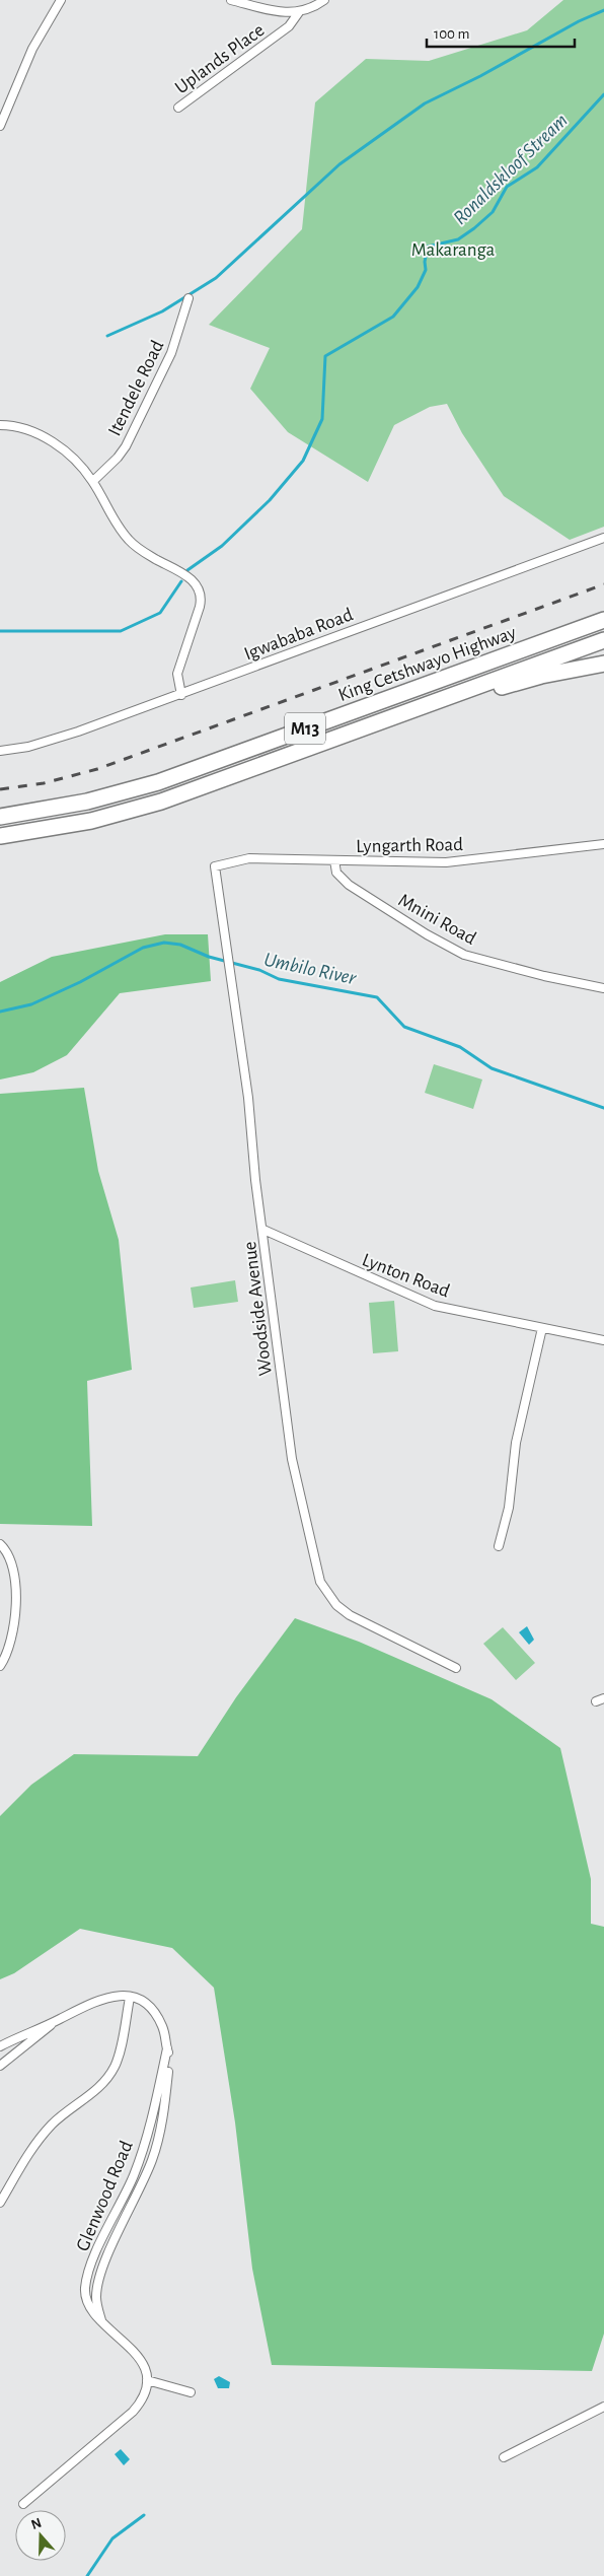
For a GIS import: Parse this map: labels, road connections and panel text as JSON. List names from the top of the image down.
{
  "streets": {
    "highway": ["King Cetshwayo Highway", "M13"],
    "street": [
      "Uplands Place",
      "Itendele Road",
      "Igwababa Road",
      "Lyngarth Road",
      "Mnini Road",
      "Lynton Road",
      "Woodside Avenue",
      "Glenwood Road"
    ]
  },
  "crossings": [
    ["Lyngarth Road", "Mnini Road"],
    ["Lyngarth Road", "Woodside Avenue"],
    ["Lynton Road", "Woodside Avenue"]
  ],
  "water": ["Ronaldskloof Stream", "Umbilo River"],
  "parks": ["Makaranga"],
  "scale_bar": "100 m",
  "north": "top"
}
